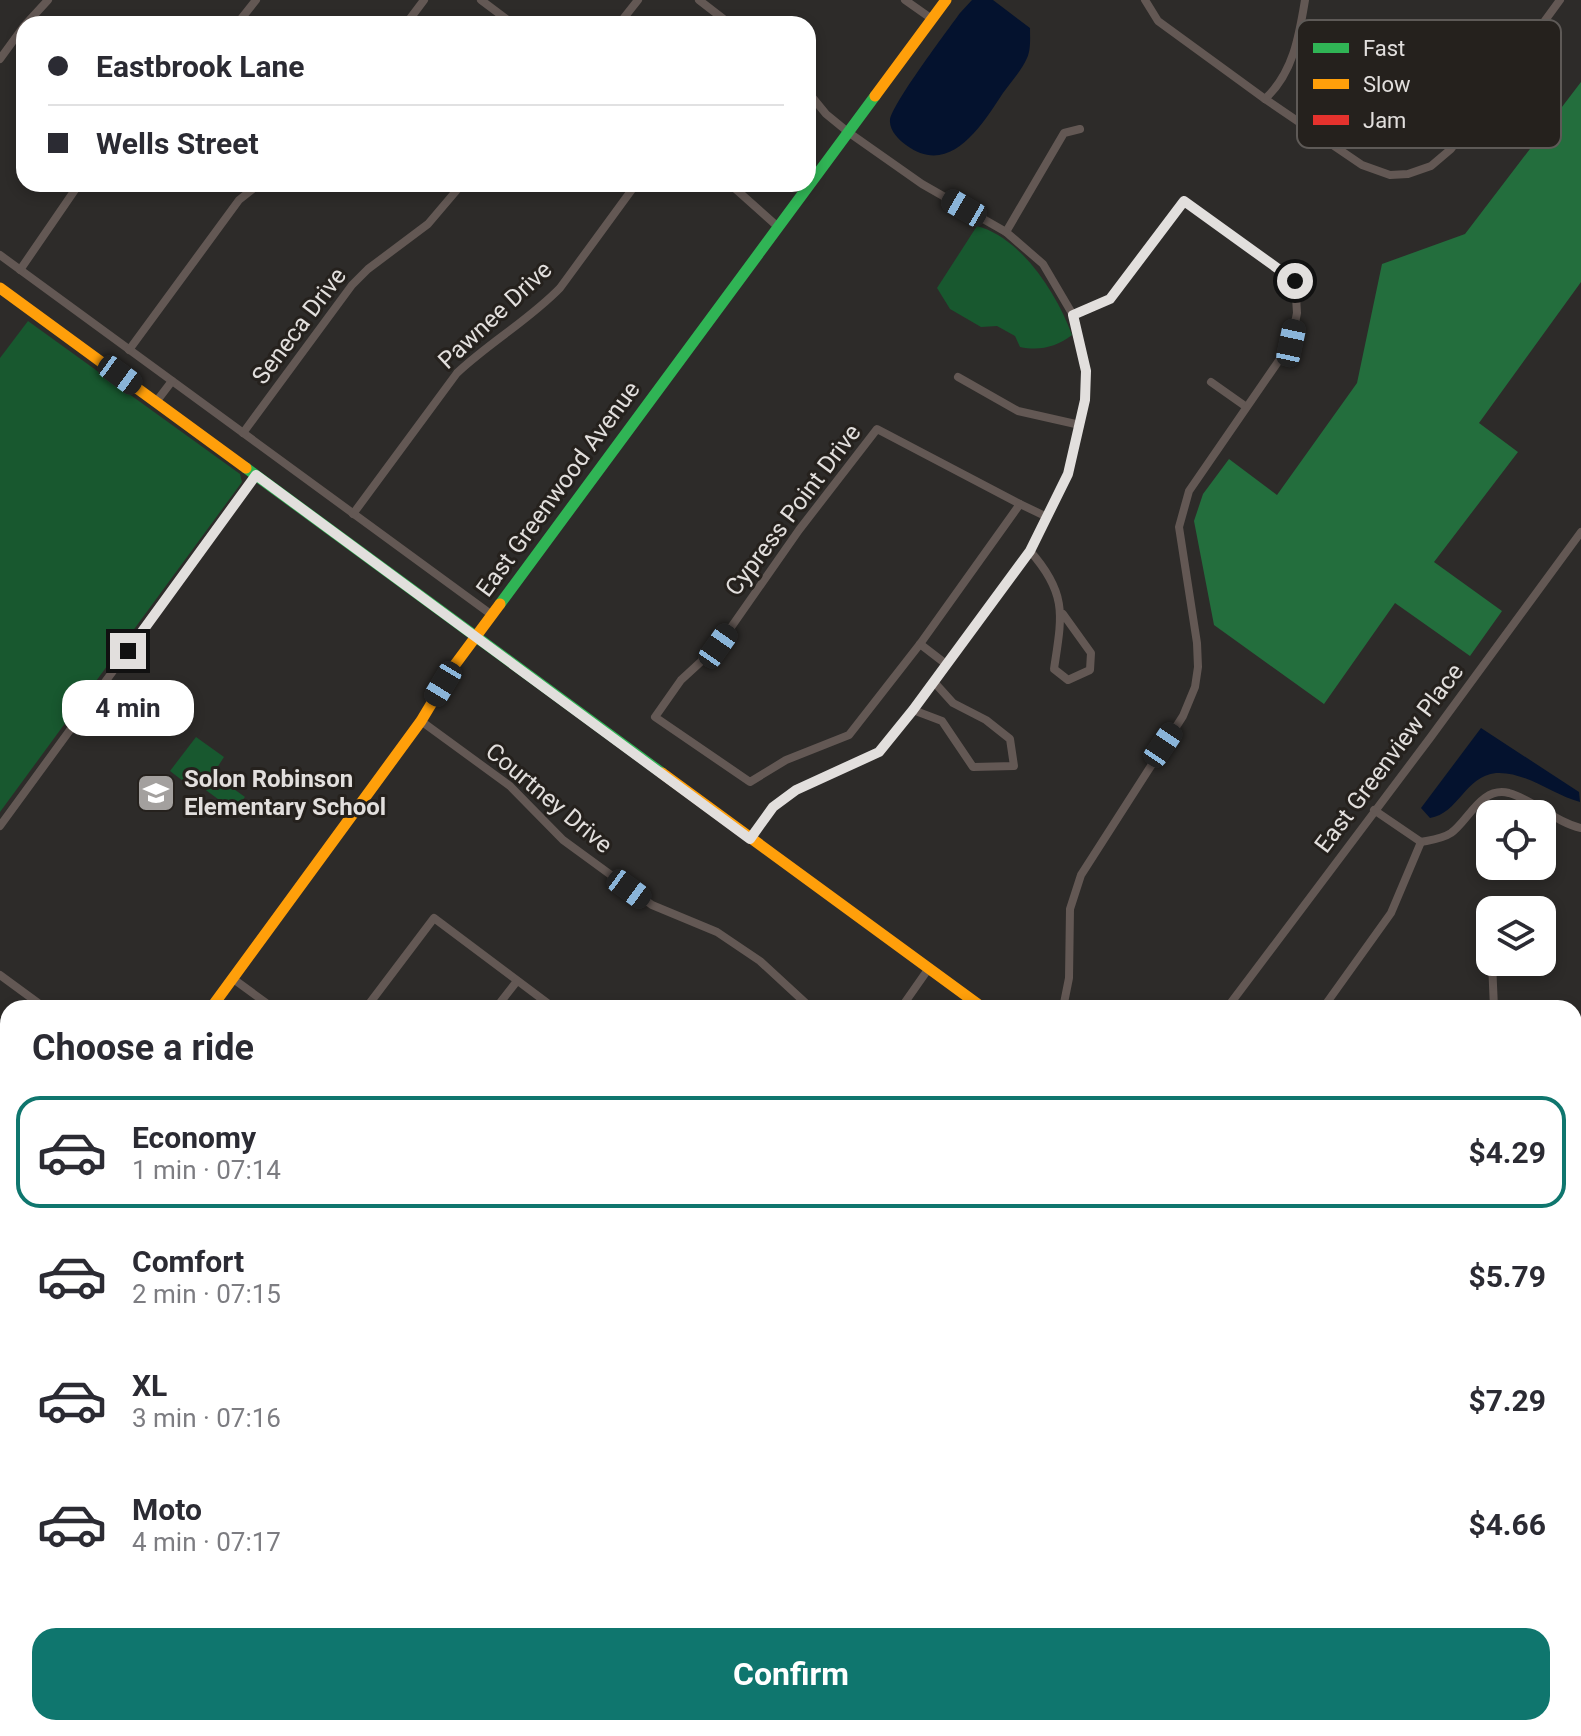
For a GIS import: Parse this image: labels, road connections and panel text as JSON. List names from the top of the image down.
{
  "streets": {
    "street": [
      "Pawnee Drive",
      "Seneca Drive",
      "East Greenwood Avenue",
      "Cypress Point Drive",
      "East Greenview Place",
      "Courtney Drive"
    ]
  },
  "crossings": [
    ["East Greenwood Avenue", "Courtney Drive"]
  ],
  "places": {
    "school or university": ["Solon Robinson Elementary School"]
  },
  "legend": ["Fast", "Slow", "Jam"],
  "page": {
    "banner": ["Eastbrook Lane", "Wells Street"],
    "bubble": "4 min",
    "heading": "Choose a ride",
    "list": [
      {
        "name": "Economy",
        "note": "1 min · 07:14",
        "value": "$4.29"
      },
      {
        "name": "Comfort",
        "note": "2 min · 07:15",
        "value": "$5.79"
      },
      {
        "name": "XL",
        "note": "3 min · 07:16",
        "value": "$7.29"
      },
      {
        "name": "Moto",
        "note": "4 min · 07:17",
        "value": "$4.66"
      }
    ],
    "buttons": "Confirm"
  }
}
